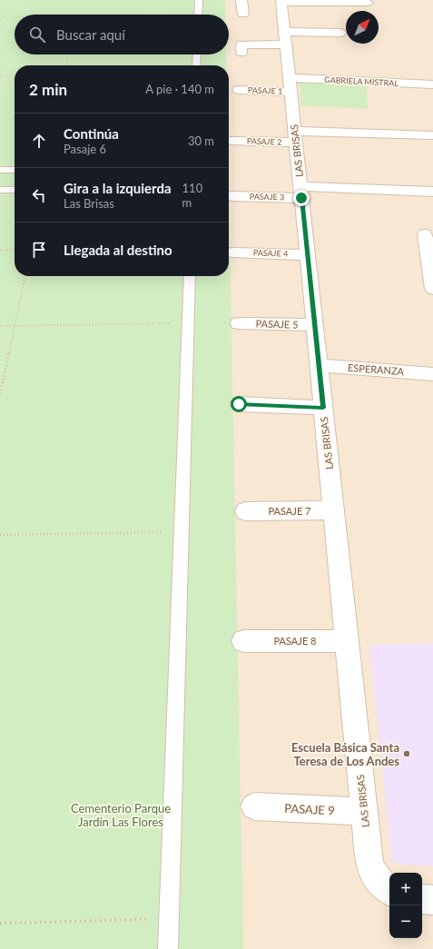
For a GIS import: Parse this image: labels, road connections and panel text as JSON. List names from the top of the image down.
{
  "streets": {
    "street": [
      "GABRIELA MISTRAL",
      "PASAJE 1",
      "PASAJE 2",
      "LAS BRISAS",
      "PASAJE 3",
      "PASAJE 4",
      "PASAJE 5",
      "ESPERANZA",
      "PASAJE 7",
      "PASAJE 8",
      "PASAJE 9"
    ]
  },
  "crossings": [
    ["GABRIELA MISTRAL", "PASAJE 1"],
    ["GABRIELA MISTRAL", "LAS BRISAS"],
    ["PASAJE 1", "LAS BRISAS"],
    ["PASAJE 2", "LAS BRISAS"],
    ["LAS BRISAS", "PASAJE 3"],
    ["LAS BRISAS", "PASAJE 4"],
    ["LAS BRISAS", "PASAJE 5"],
    ["LAS BRISAS", "ESPERANZA"],
    ["LAS BRISAS", "PASAJE 7"],
    ["LAS BRISAS", "PASAJE 8"],
    ["LAS BRISAS", "PASAJE 9"]
  ],
  "parks": ["Cementerio Parque Jardín Las Flores"],
  "places": ["Escuela Básica Santa Teresa de Los Andes"],
  "north": "top right",
  "page": {
    "search": "Buscar aquí",
    "heading": ["2 min", "A pie · 140 m"],
    "list": [
      ["Continúa", "Pasaje 6", "30 m"],
      ["Gira a la izquierda", "Las Brisas", "110 m"],
      "Llegada al destino"
    ],
    "map_buttons": ["+", "−"]
  }
}
